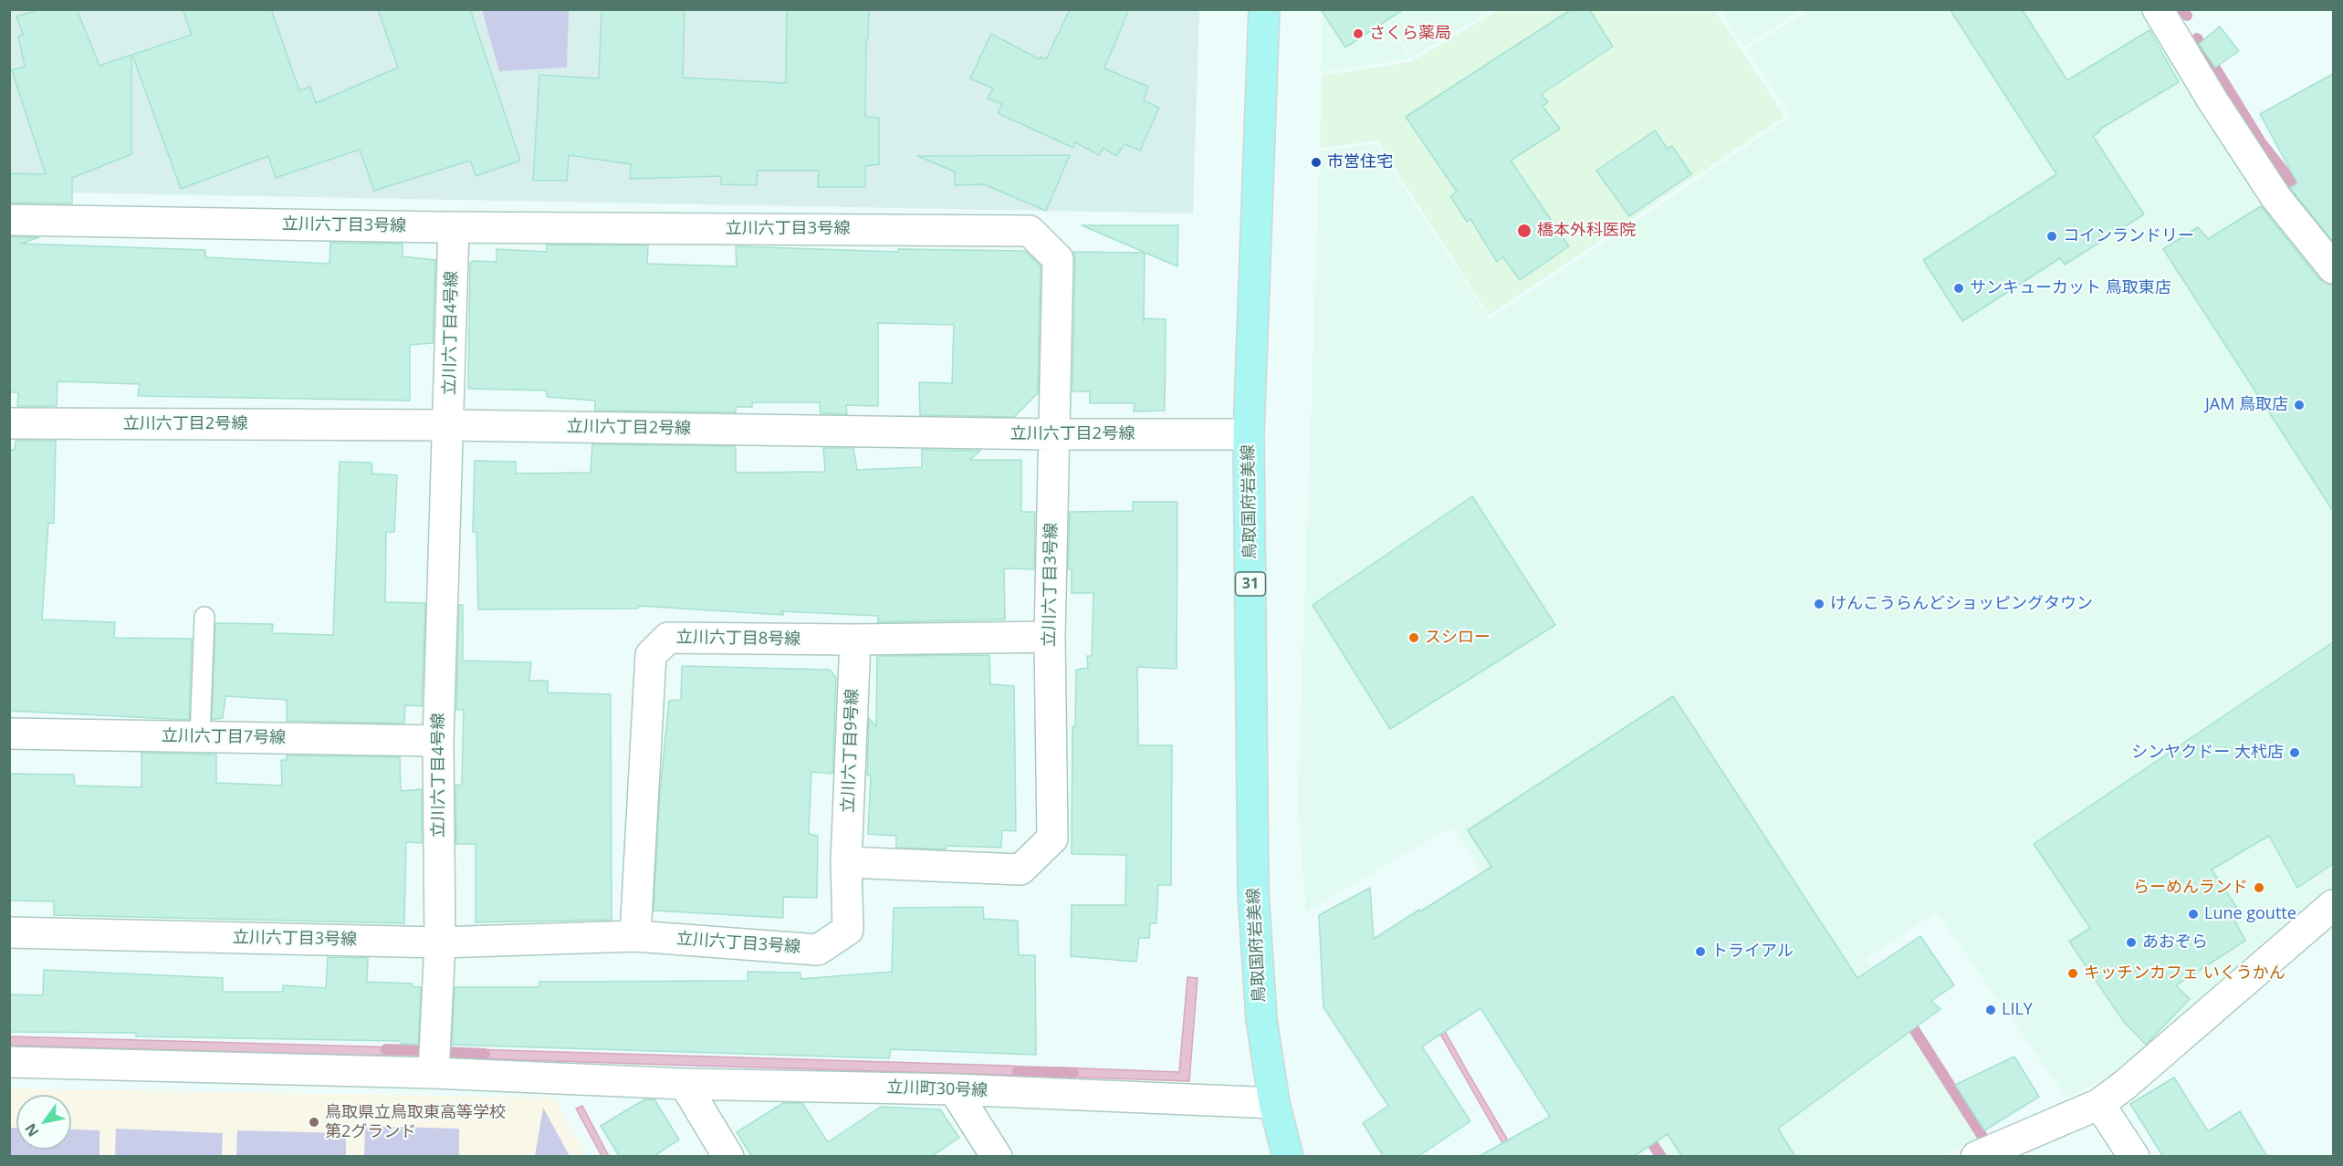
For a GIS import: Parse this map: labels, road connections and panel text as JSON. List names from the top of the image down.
{
  "streets": {
    "main road": ["鳥取国府岩美線", "31"],
    "street": [
      "立川六丁目3号線",
      "立川六丁目4号線",
      "立川六丁目2号線",
      "立川六丁目8号線",
      "立川六丁目7号線",
      "立川六丁目9号線",
      "立川町30号線"
    ]
  },
  "crossings": [
    ["立川六丁目3号線", "立川六丁目4号線"],
    ["立川六丁目3号線", "立川六丁目2号線"],
    ["立川六丁目3号線", "立川六丁目8号線"],
    ["立川六丁目3号線", "立川六丁目9号線"],
    ["立川六丁目4号線", "立川六丁目2号線"],
    ["立川六丁目4号線", "立川六丁目7号線"],
    ["立川六丁目2号線", "鳥取国府岩美線"],
    ["鳥取国府岩美線", "立川町30号線"],
    ["立川六丁目8号線", "立川六丁目9号線"]
  ],
  "places": [
    "さくら薬局",
    "市営住宅",
    "橋本外科医院",
    "コインランドリー",
    "サンキューカット 鳥取東店",
    "JAM 鳥取店",
    "けんこうらんどショッピングタウン",
    "スシロー",
    "シンヤクドー 大杙店",
    "らーめんランド",
    "Lune goutte",
    "あおぞら",
    "トライアル",
    "キッチンカフェ いくうかん",
    "LILY",
    "鳥取県立鳥取東高等学校 第2グランド"
  ],
  "north": "bottom left"
}
